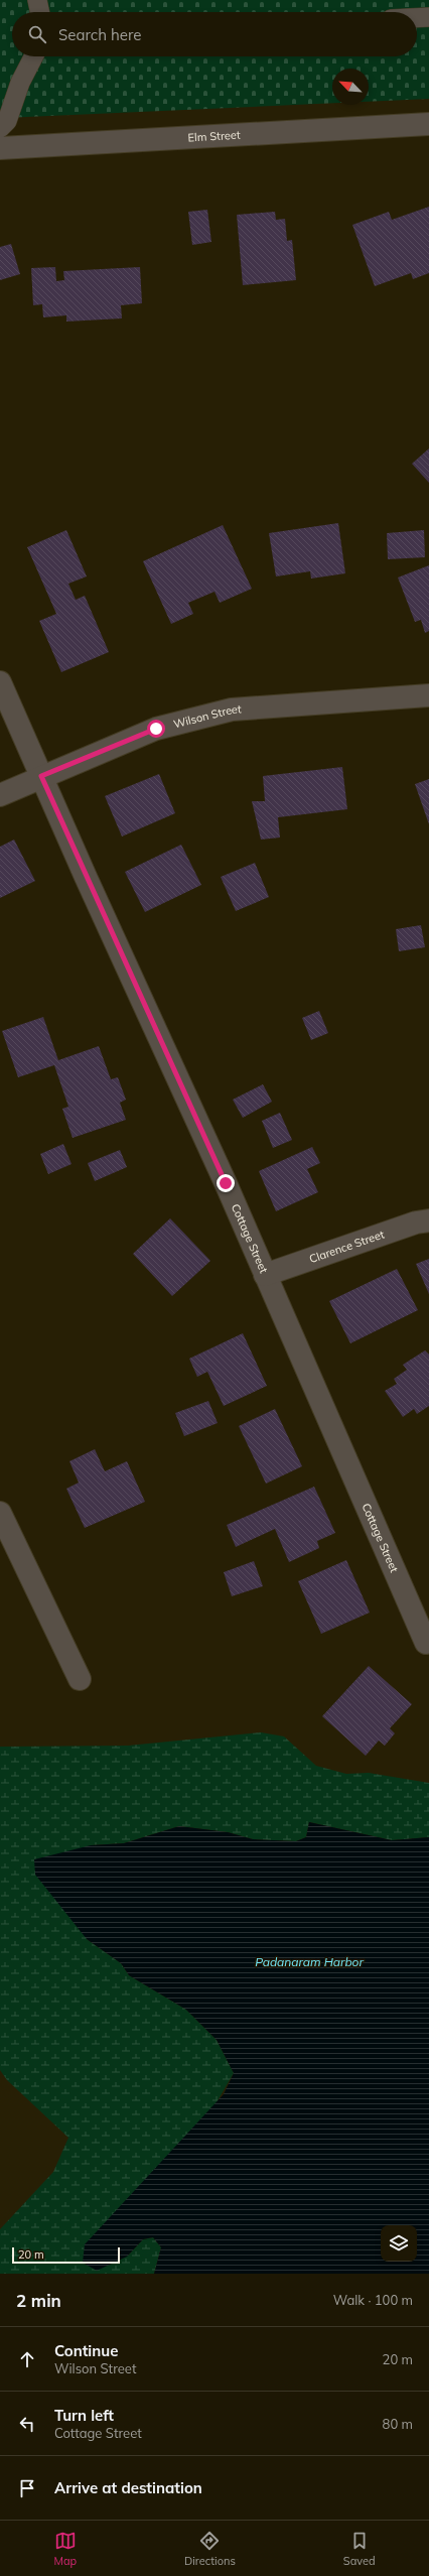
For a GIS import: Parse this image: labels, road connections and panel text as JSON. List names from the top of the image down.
{
  "streets": {
    "street": [
      "Elm Street",
      "Wilson Street",
      "Cottage Street",
      "Clarence Street"
    ]
  },
  "crossings": [
    ["Wilson Street", "Cottage Street"],
    ["Cottage Street", "Clarence Street"]
  ],
  "water": ["Padanaram Harbor"],
  "scale_bar": "20 m",
  "north": "top left",
  "page": {
    "search": "Search here",
    "scale": "20 m",
    "heading": ["2 min", "Walk · 100 m"],
    "list": [
      ["Continue", "Wilson Street", "20 m"],
      ["Turn left", "Cottage Street", "80 m"],
      "Arrive at destination"
    ],
    "nav": ["Map", "Directions", "Saved"]
  }
}
